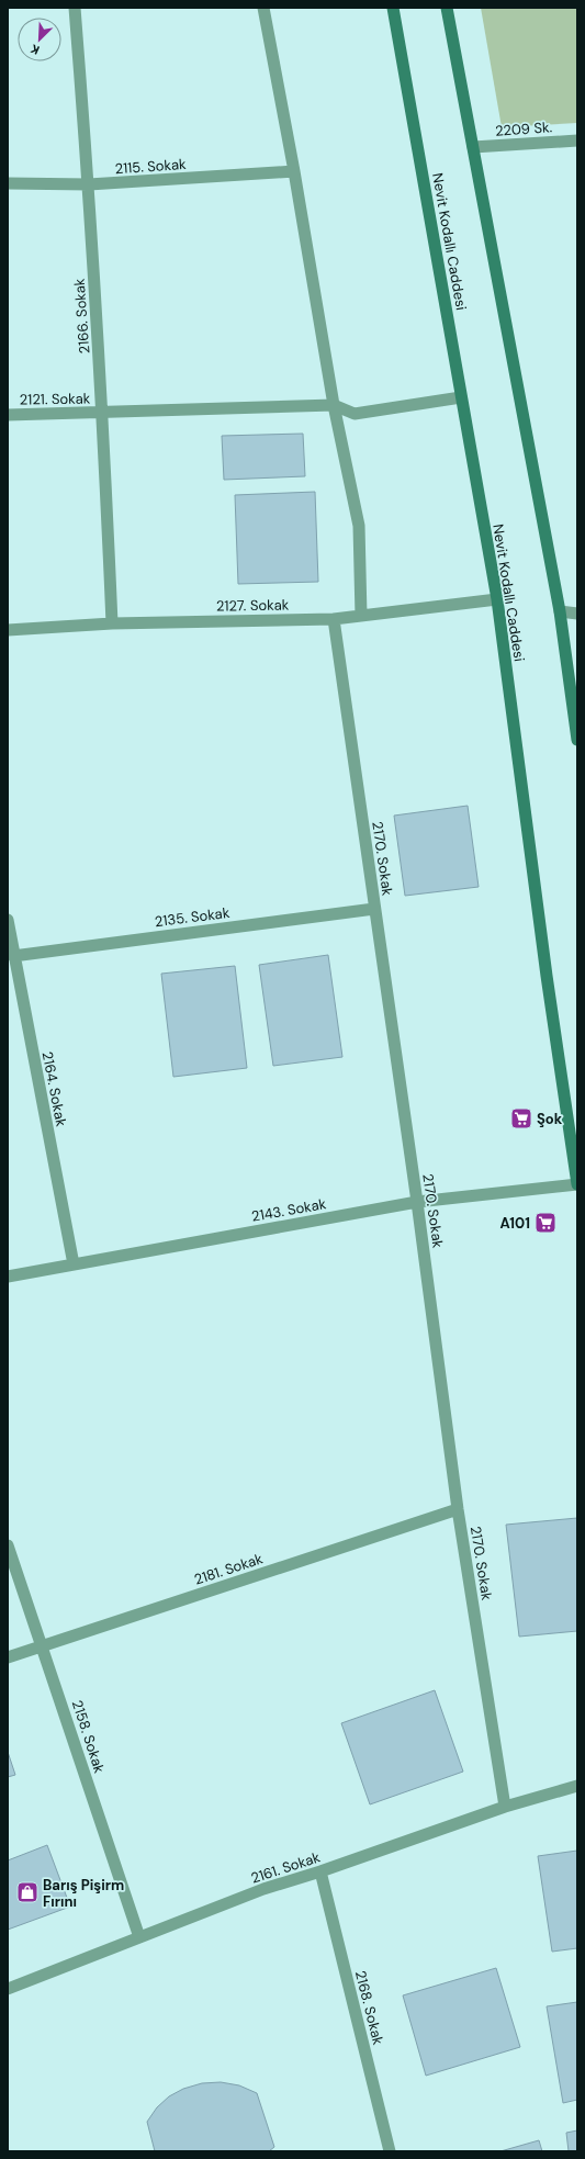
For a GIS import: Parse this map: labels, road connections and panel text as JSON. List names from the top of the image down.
{
  "streets": {
    "main road": ["Nevit Kodallı Caddesi"],
    "street": [
      "2209 Sk.",
      "2115. Sokak",
      "2166. Sokak",
      "2121. Sokak",
      "2127. Sokak",
      "2170. Sokak",
      "2135. Sokak",
      "2164. Sokak",
      "2143. Sokak",
      "2181. Sokak",
      "2158. Sokak",
      "2161. Sokak",
      "2168. Sokak"
    ]
  },
  "crossings": [
    ["2115. Sokak", "2166. Sokak"],
    ["Nevit Kodallı Caddesi", "2127. Sokak"],
    ["Nevit Kodallı Caddesi", "2143. Sokak"],
    ["2166. Sokak", "2121. Sokak"],
    ["2166. Sokak", "2127. Sokak"],
    ["2127. Sokak", "2170. Sokak"],
    ["2170. Sokak", "2135. Sokak"],
    ["2170. Sokak", "2143. Sokak"],
    ["2170. Sokak", "2181. Sokak"],
    ["2170. Sokak", "2161. Sokak"],
    ["2135. Sokak", "2164. Sokak"],
    ["2164. Sokak", "2143. Sokak"],
    ["2181. Sokak", "2158. Sokak"],
    ["2158. Sokak", "2161. Sokak"],
    ["2161. Sokak", "2168. Sokak"]
  ],
  "places": {
    "supermarket": ["Şok", "A101"],
    "shop": ["Barış Pişirm Fırını"]
  },
  "north": "bottom left"
}
